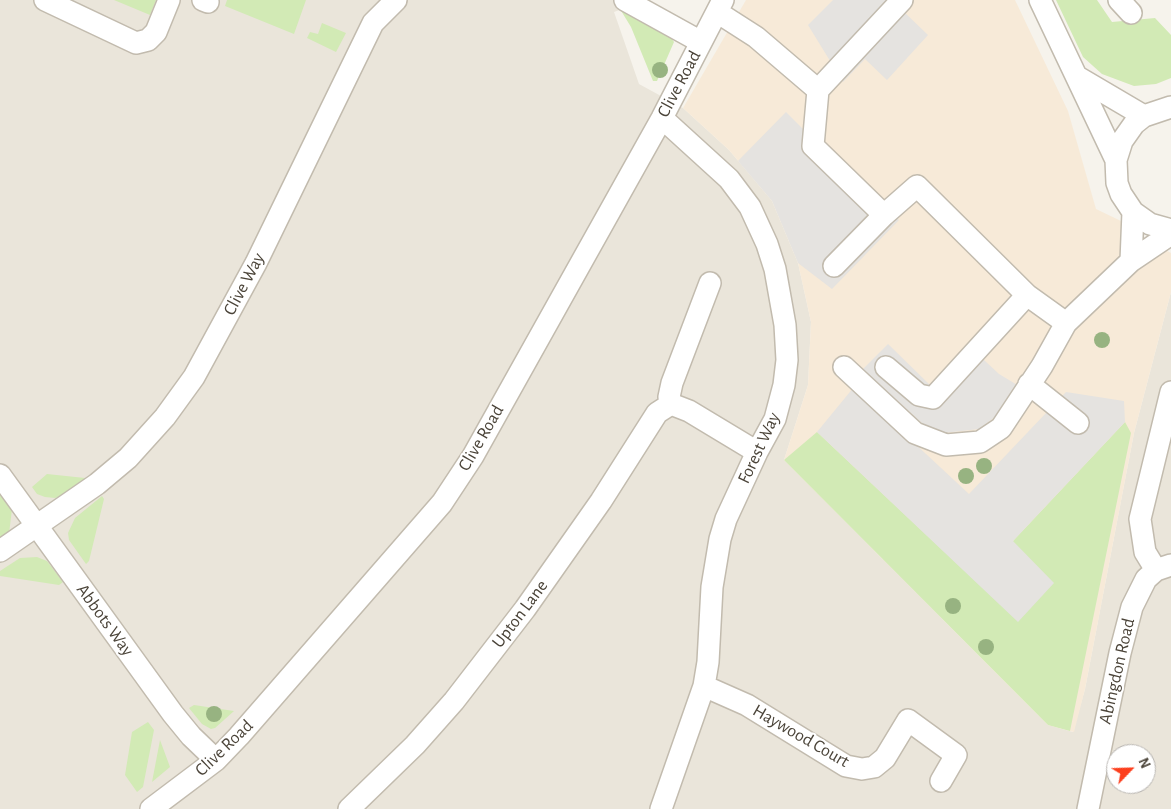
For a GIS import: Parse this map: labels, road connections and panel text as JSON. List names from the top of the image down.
{
  "streets": {
    "street": [
      "Clive Road",
      "Clive Way",
      "Forest Way",
      "Upton Lane",
      "Abbots Way",
      "Abingdon Road",
      "Haywood Court"
    ]
  },
  "crossings": [
    ["Clive Road", "Forest Way"],
    ["Clive Road", "Abbots Way"],
    ["Clive Way", "Abbots Way"],
    ["Forest Way", "Haywood Court"]
  ],
  "north": "top right"
}
